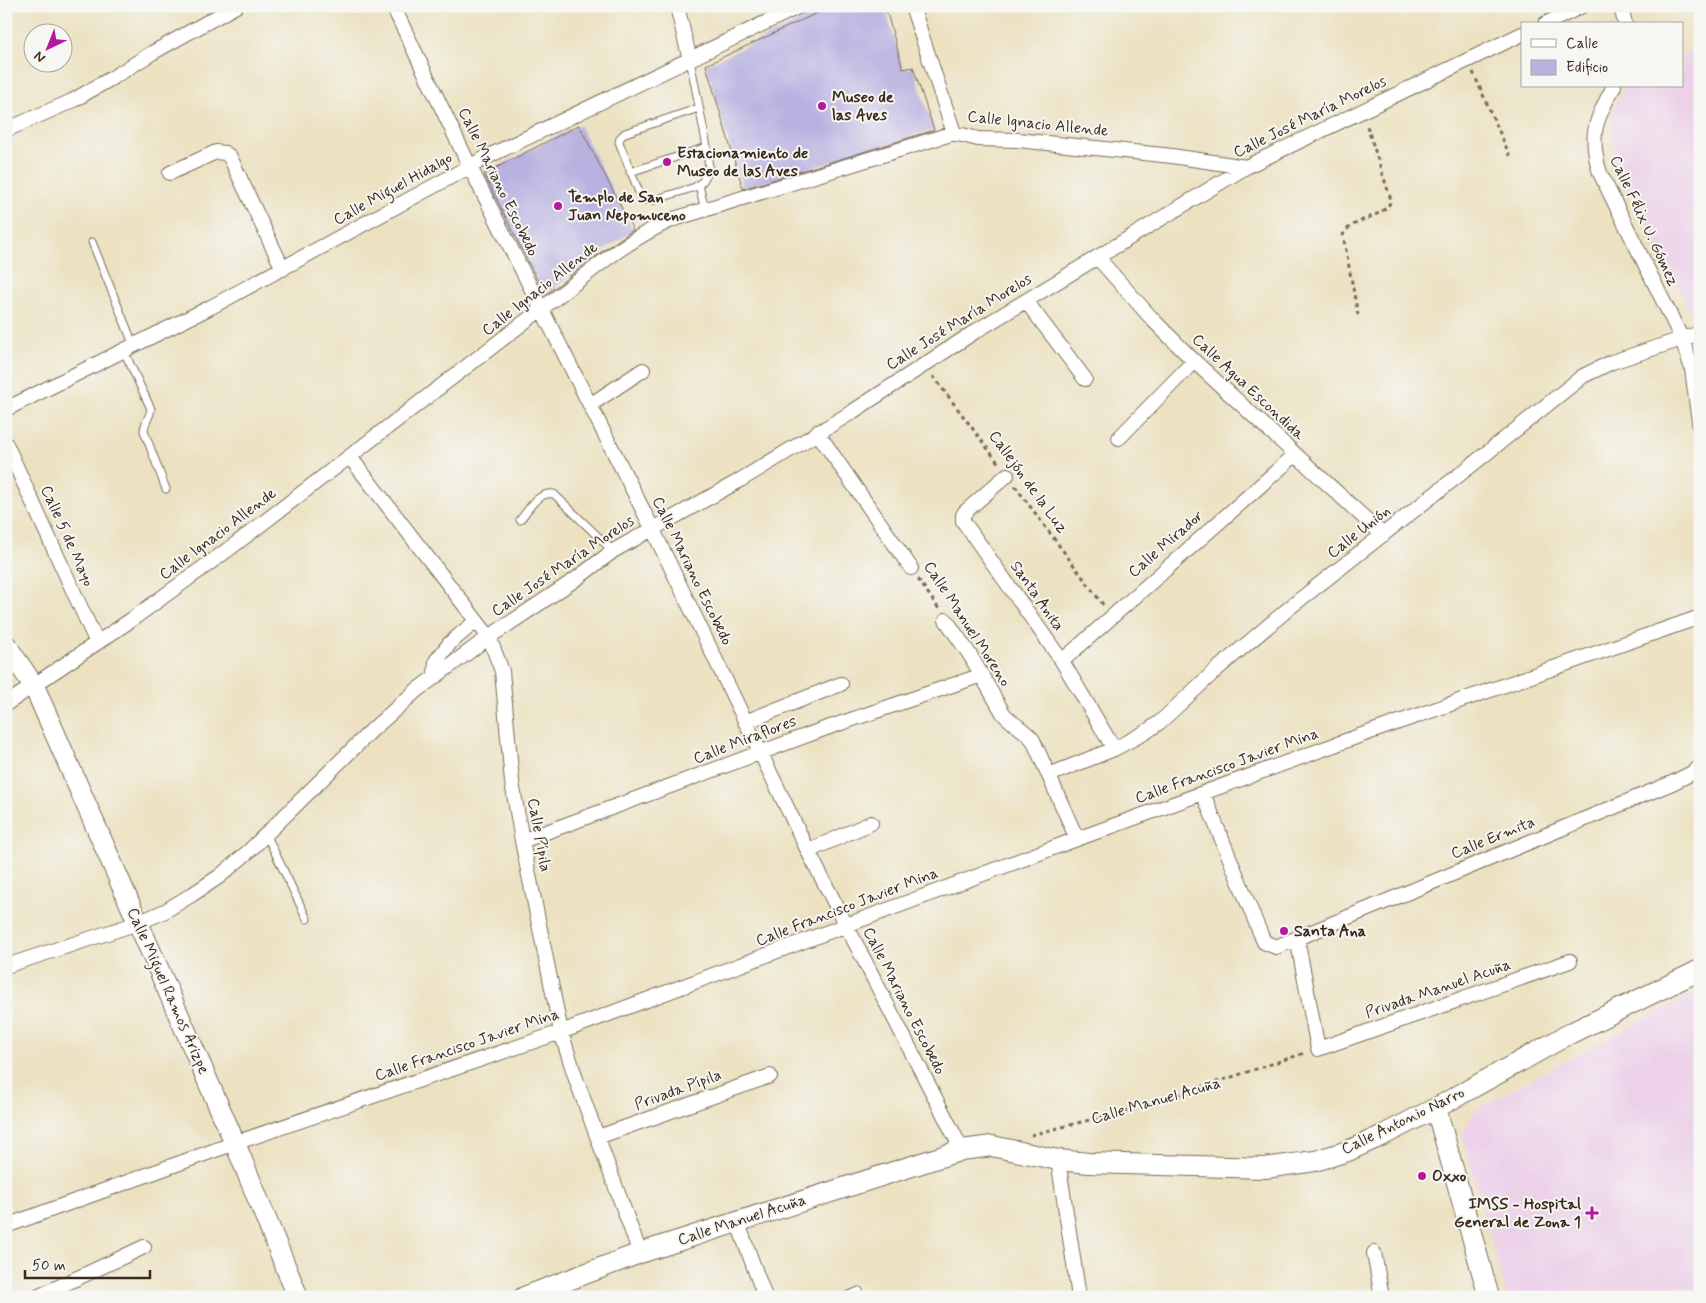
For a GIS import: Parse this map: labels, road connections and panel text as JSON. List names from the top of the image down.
{
  "streets": {
    "main road": ["Calle Miguel Ramos Arizpe", "Calle Manuel Acuña", "Calle Antonio Narro"],
    "street": [
      "Calle José María Morelos",
      "Calle Ignacio Allende",
      "Calle Mariano Escobedo",
      "Calle Miguel Hidalgo",
      "Calle Félix U. Gómez",
      "Calle Agua Escondida",
      "Calle Unión",
      "Calle 5 de Mayo",
      "Calle Mirador",
      "Santa Anita",
      "Calle Manuel Moreno",
      "Calle Miraflores",
      "Calle Francisco Javier Mina",
      "Calle Pípila",
      "Calle Ermita",
      "Privada Manuel Acuña",
      "Privada Pípila"
    ],
    "path": ["Callejón de la Luz"]
  },
  "crossings": [
    ["Calle José María Morelos", "Calle Ignacio Allende"],
    ["Calle José María Morelos", "Calle Mariano Escobedo"],
    ["Calle José María Morelos", "Calle Agua Escondida"],
    ["Calle José María Morelos", "Callejón de la Luz"],
    ["Calle José María Morelos", "Calle Manuel Moreno"],
    ["Calle José María Morelos", "Calle Pípila"],
    ["Calle José María Morelos", "Calle Miguel Ramos Arizpe"],
    ["Calle Ignacio Allende", "Calle Mariano Escobedo"],
    ["Calle Ignacio Allende", "Calle 5 de Mayo"],
    ["Calle Ignacio Allende", "Calle Pípila"],
    ["Calle Ignacio Allende", "Calle Miguel Ramos Arizpe"],
    ["Calle Mariano Escobedo", "Calle Miguel Hidalgo"],
    ["Calle Mariano Escobedo", "Calle Miraflores"],
    ["Calle Mariano Escobedo", "Calle Francisco Javier Mina"],
    ["Calle Mariano Escobedo", "Calle Manuel Acuña"],
    ["Calle Mariano Escobedo", "Calle Antonio Narro"],
    ["Calle Félix U. Gómez", "Calle Unión"],
    ["Calle Agua Escondida", "Calle Unión"],
    ["Calle Agua Escondida", "Calle Mirador"],
    ["Callejón de la Luz", "Calle Mirador"],
    ["Callejón de la Luz", "Santa Anita"],
    ["Calle Unión", "Santa Anita"],
    ["Calle Unión", "Calle Manuel Moreno"],
    ["Calle Mirador", "Santa Anita"],
    ["Calle Manuel Moreno", "Calle Miraflores"],
    ["Calle Manuel Moreno", "Calle Francisco Javier Mina"],
    ["Calle Miraflores", "Calle Pípila"],
    ["Calle Francisco Javier Mina", "Calle Pípila"],
    ["Calle Francisco Javier Mina", "Calle Ermita"],
    ["Calle Francisco Javier Mina", "Calle Miguel Ramos Arizpe"],
    ["Calle Pípila", "Privada Pípila"],
    ["Calle Pípila", "Calle Manuel Acuña"],
    ["Privada Manuel Acuña", "Calle Manuel Acuña"],
    ["Calle Manuel Acuña", "Calle Antonio Narro"]
  ],
  "places": {
    "other": [
      "Museo de las Aves",
      "Estacionamiento de Museo de las Aves",
      "Templo de San Juan Nepomuceno",
      "Santa Ana",
      "Oxxo"
    ],
    "health": ["IMSS - Hospital General de Zona 1"]
  },
  "legend": ["Calle", "Edificio"],
  "scale_bar": "50 m",
  "north": "bottom left"
}
